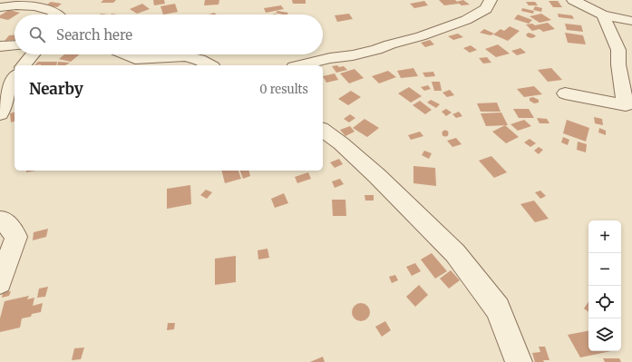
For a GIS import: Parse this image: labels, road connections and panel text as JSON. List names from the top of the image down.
{
  "page": {
    "search": "Search here",
    "heading": ["Nearby", "0 results"],
    "map_buttons": ["+", "−"]
  }
}
